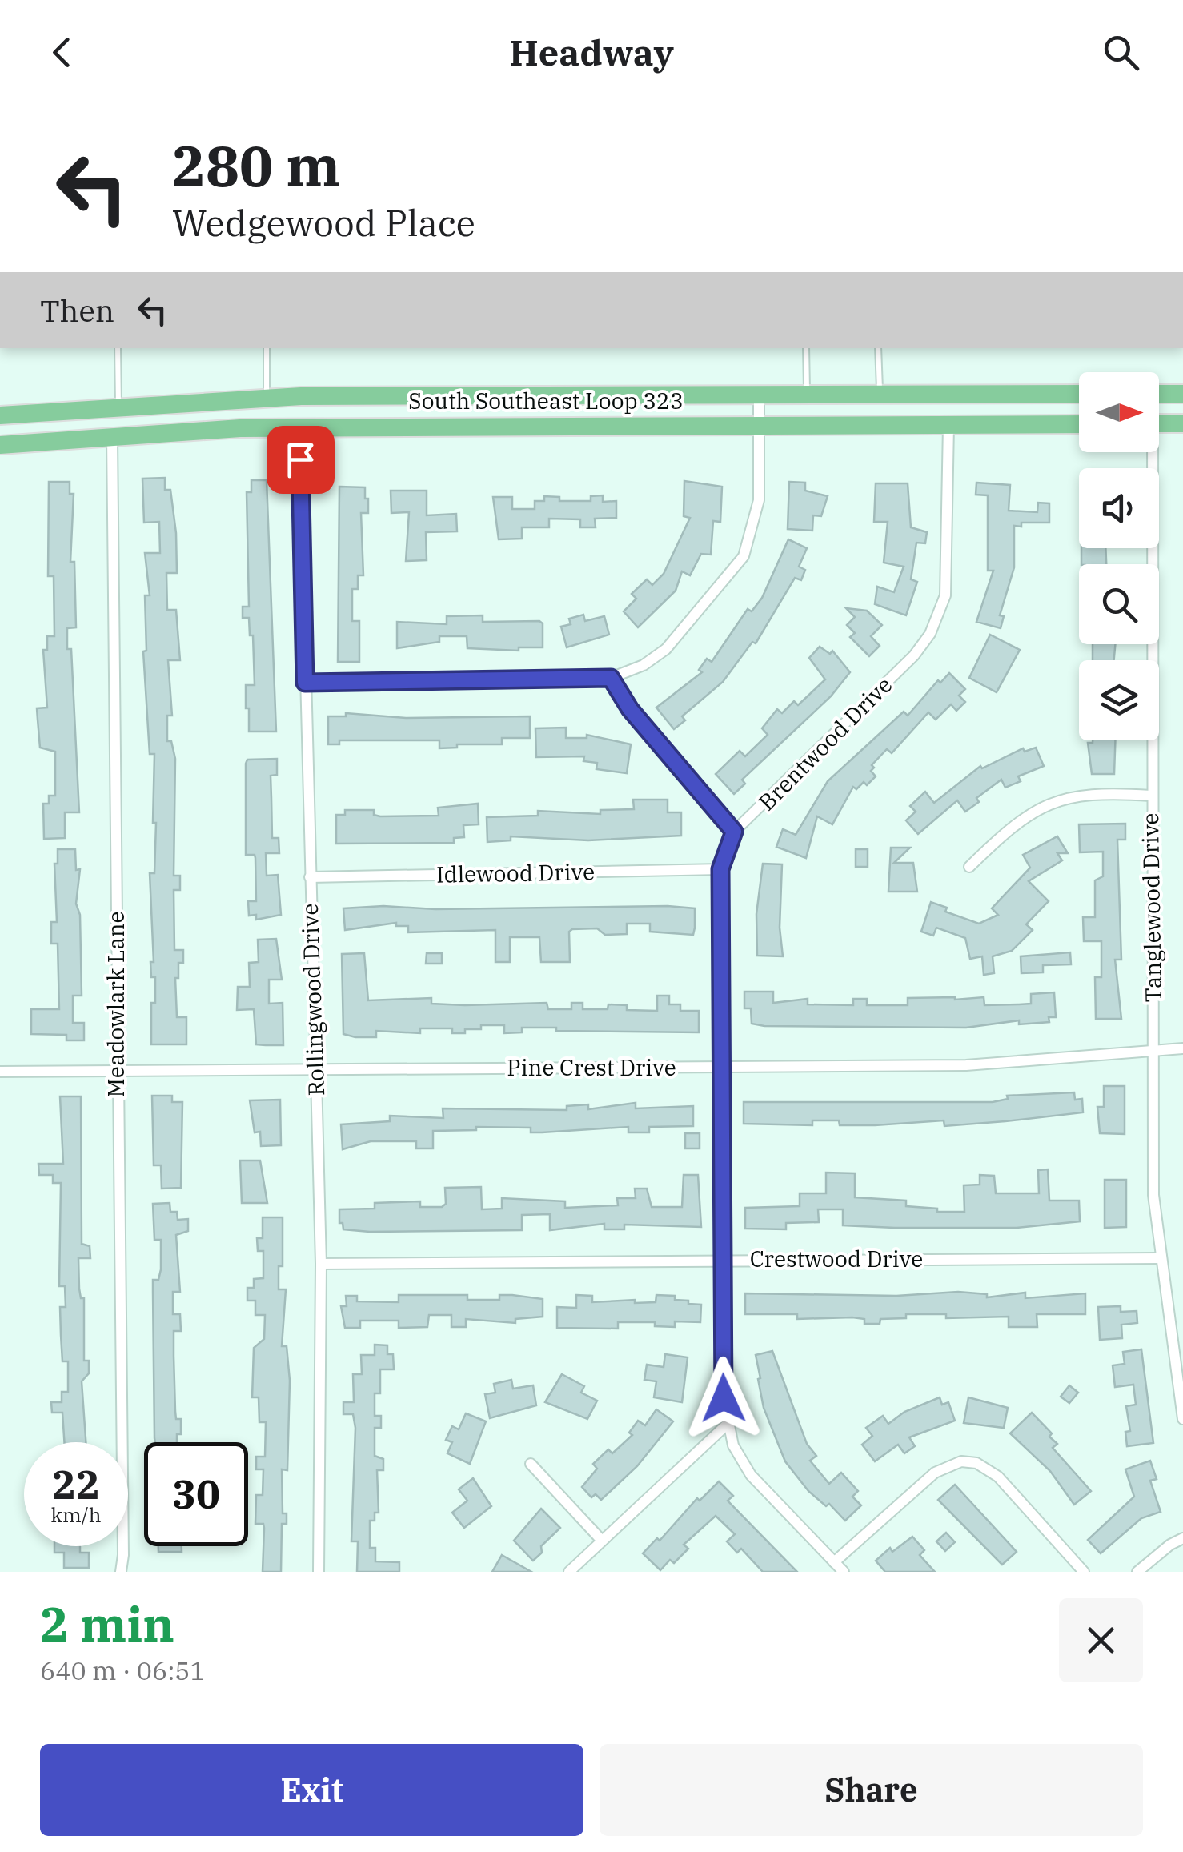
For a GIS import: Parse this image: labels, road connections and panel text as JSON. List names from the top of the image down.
{
  "streets": {
    "highway": ["South Southeast Loop 323"],
    "street": [
      "Brentwood Drive",
      "Idlewood Drive",
      "Tanglewood Drive",
      "Rollingwood Drive",
      "Meadowlark Lane",
      "Pine Crest Drive",
      "Crestwood Drive"
    ]
  },
  "crossings": [
    ["South Southeast Loop 323", "Brentwood Drive"],
    ["South Southeast Loop 323", "Rollingwood Drive"],
    ["South Southeast Loop 323", "Meadowlark Lane"],
    ["Brentwood Drive", "Idlewood Drive"],
    ["Brentwood Drive", "Pine Crest Drive"],
    ["Brentwood Drive", "Crestwood Drive"],
    ["Idlewood Drive", "Rollingwood Drive"],
    ["Tanglewood Drive", "Pine Crest Drive"],
    ["Tanglewood Drive", "Crestwood Drive"],
    ["Rollingwood Drive", "Pine Crest Drive"],
    ["Rollingwood Drive", "Crestwood Drive"],
    ["Meadowlark Lane", "Pine Crest Drive"]
  ],
  "north": "right",
  "page": {
    "header": "Headway",
    "turn": ["280 m", "Wedgewood Place"],
    "then": "Then",
    "speed": "22 km/h",
    "limit": "30",
    "heading": ["2 min", "640 m · 06:51"],
    "buttons": ["Exit", "Share"]
  }
}
